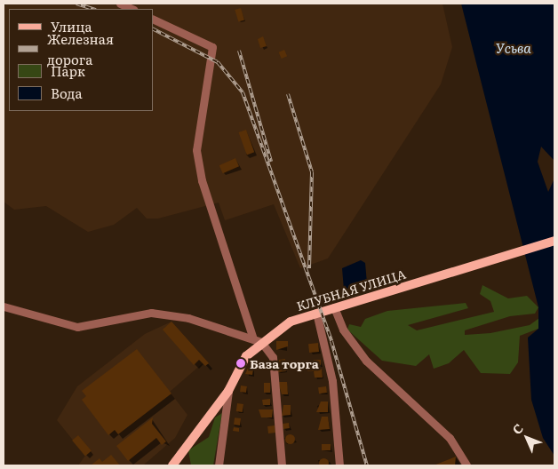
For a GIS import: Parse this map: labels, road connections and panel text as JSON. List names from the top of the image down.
{
  "streets": {
    "main road": ["КЛУБНАЯ УЛИЦА"]
  },
  "water": ["Усьва"],
  "places": ["База торга"],
  "legend": [
    "Улица",
    "Железная дорога",
    "Парк",
    "Вода"
  ],
  "north": "top left"
}
